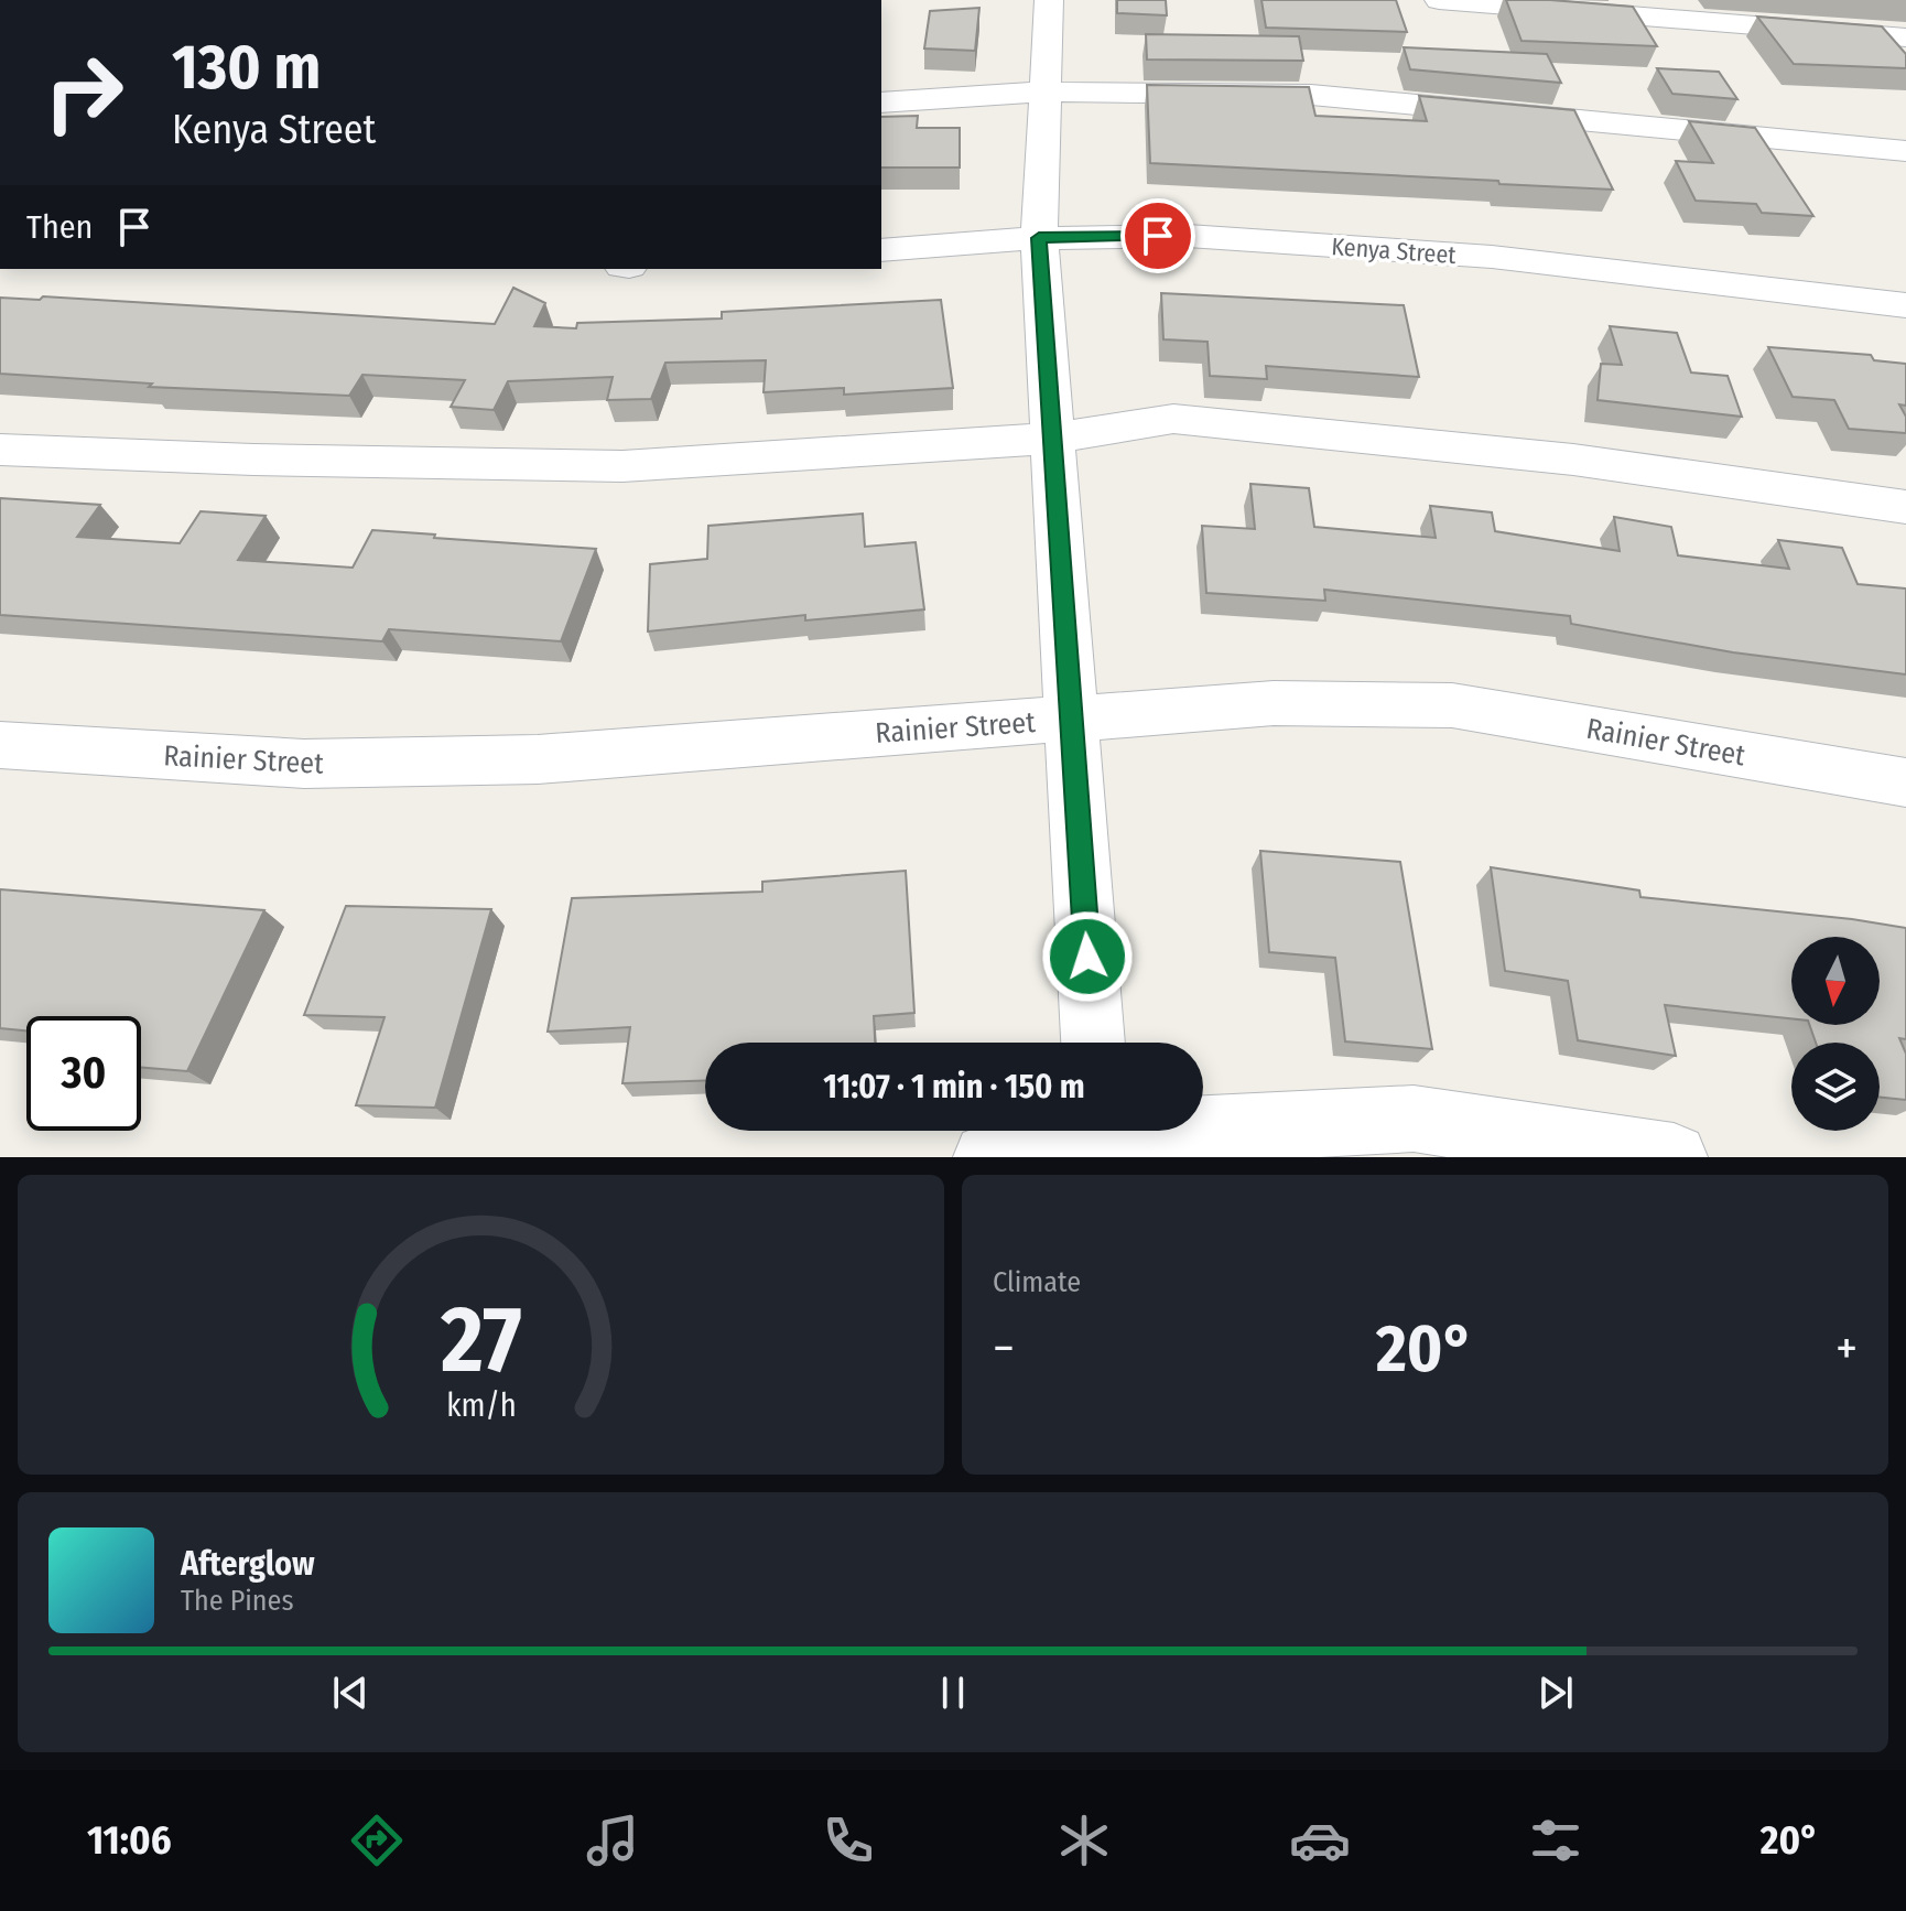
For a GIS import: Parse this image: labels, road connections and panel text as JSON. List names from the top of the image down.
{
  "streets": {
    "street": ["Kenya Street", "Rainier Street"]
  },
  "north": "bottom",
  "page": {
    "turn": ["130 m", "Kenya Street"],
    "then": "Then",
    "limit": "30",
    "trip": "11:07 · 1 min · 150 m",
    "tile": "Climate",
    "heat": ["−", "20°", "+"],
    "song": ["Afterglow", "The Pines"],
    "tabs": ["11:06", "20°"],
    "gauge": ["27", "km/h"]
  }
}
